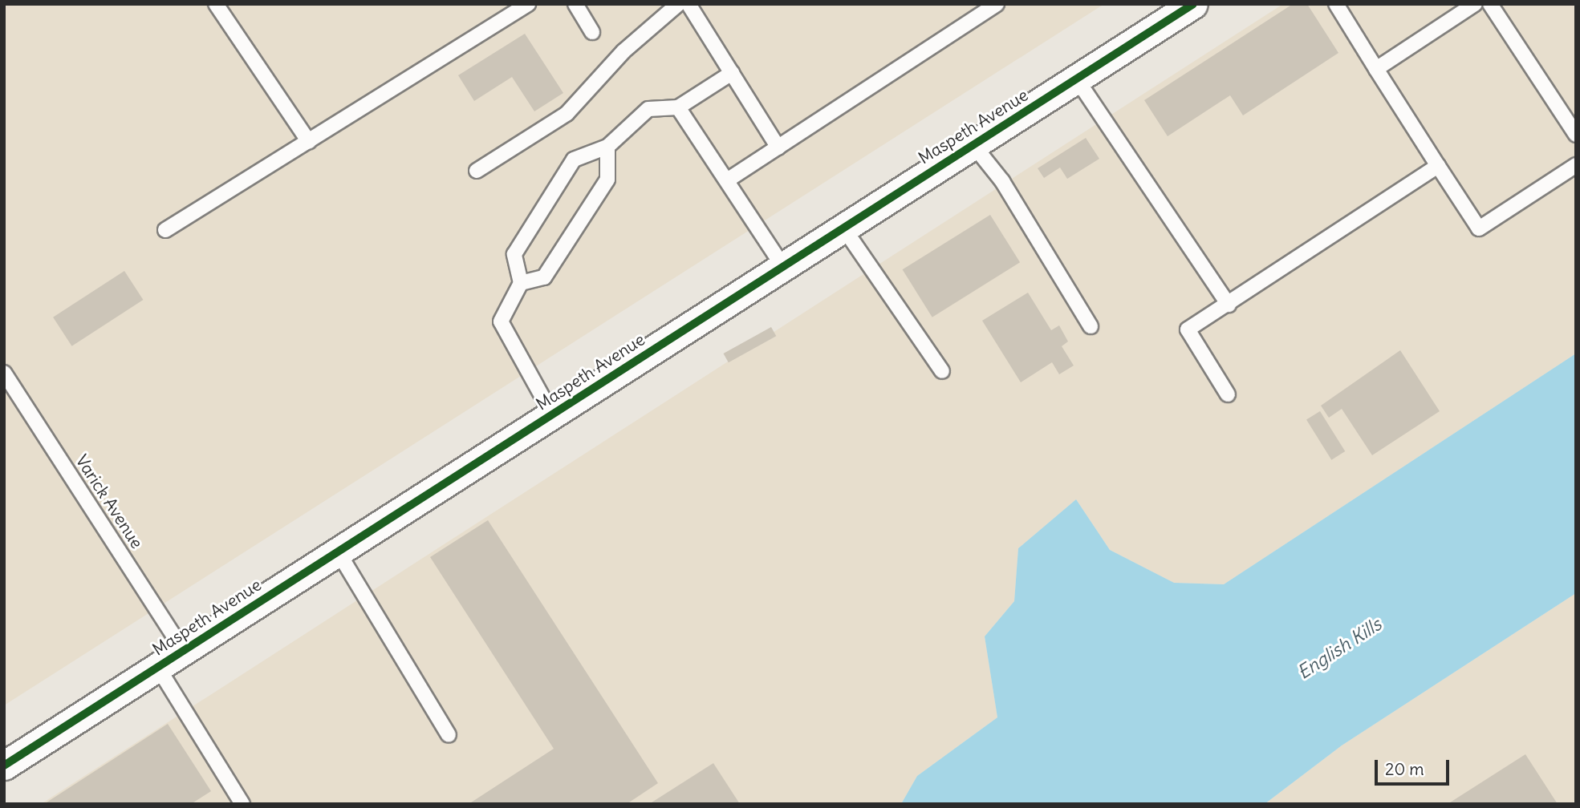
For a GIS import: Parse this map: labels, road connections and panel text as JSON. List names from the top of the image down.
{
  "streets": {
    "street": ["Maspeth Avenue"],
    "lane": ["Varick Avenue"]
  },
  "crossings": [
    ["Maspeth Avenue", "Varick Avenue"]
  ],
  "water": ["English Kills"],
  "scale_bar": "20 m"
}
